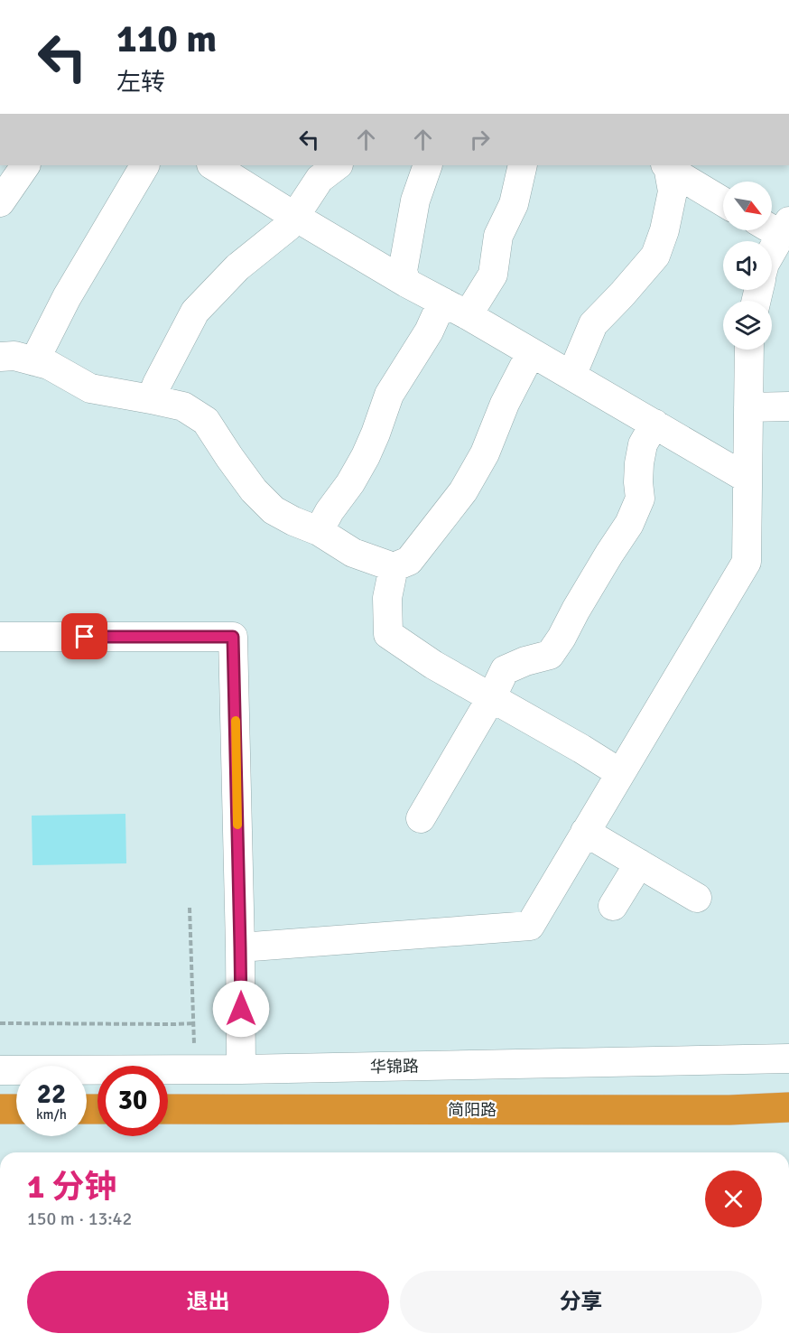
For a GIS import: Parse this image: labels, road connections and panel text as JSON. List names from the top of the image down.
{
  "streets": {
    "highway": ["简阳路"],
    "street": ["华锦路"]
  },
  "north": "bottom right",
  "page": {
    "turn": ["110 m", "左转"],
    "speed": "22 km/h",
    "limit": "30",
    "heading": ["1 分钟", "150 m · 13:42"],
    "buttons": ["退出", "分享"]
  }
}
